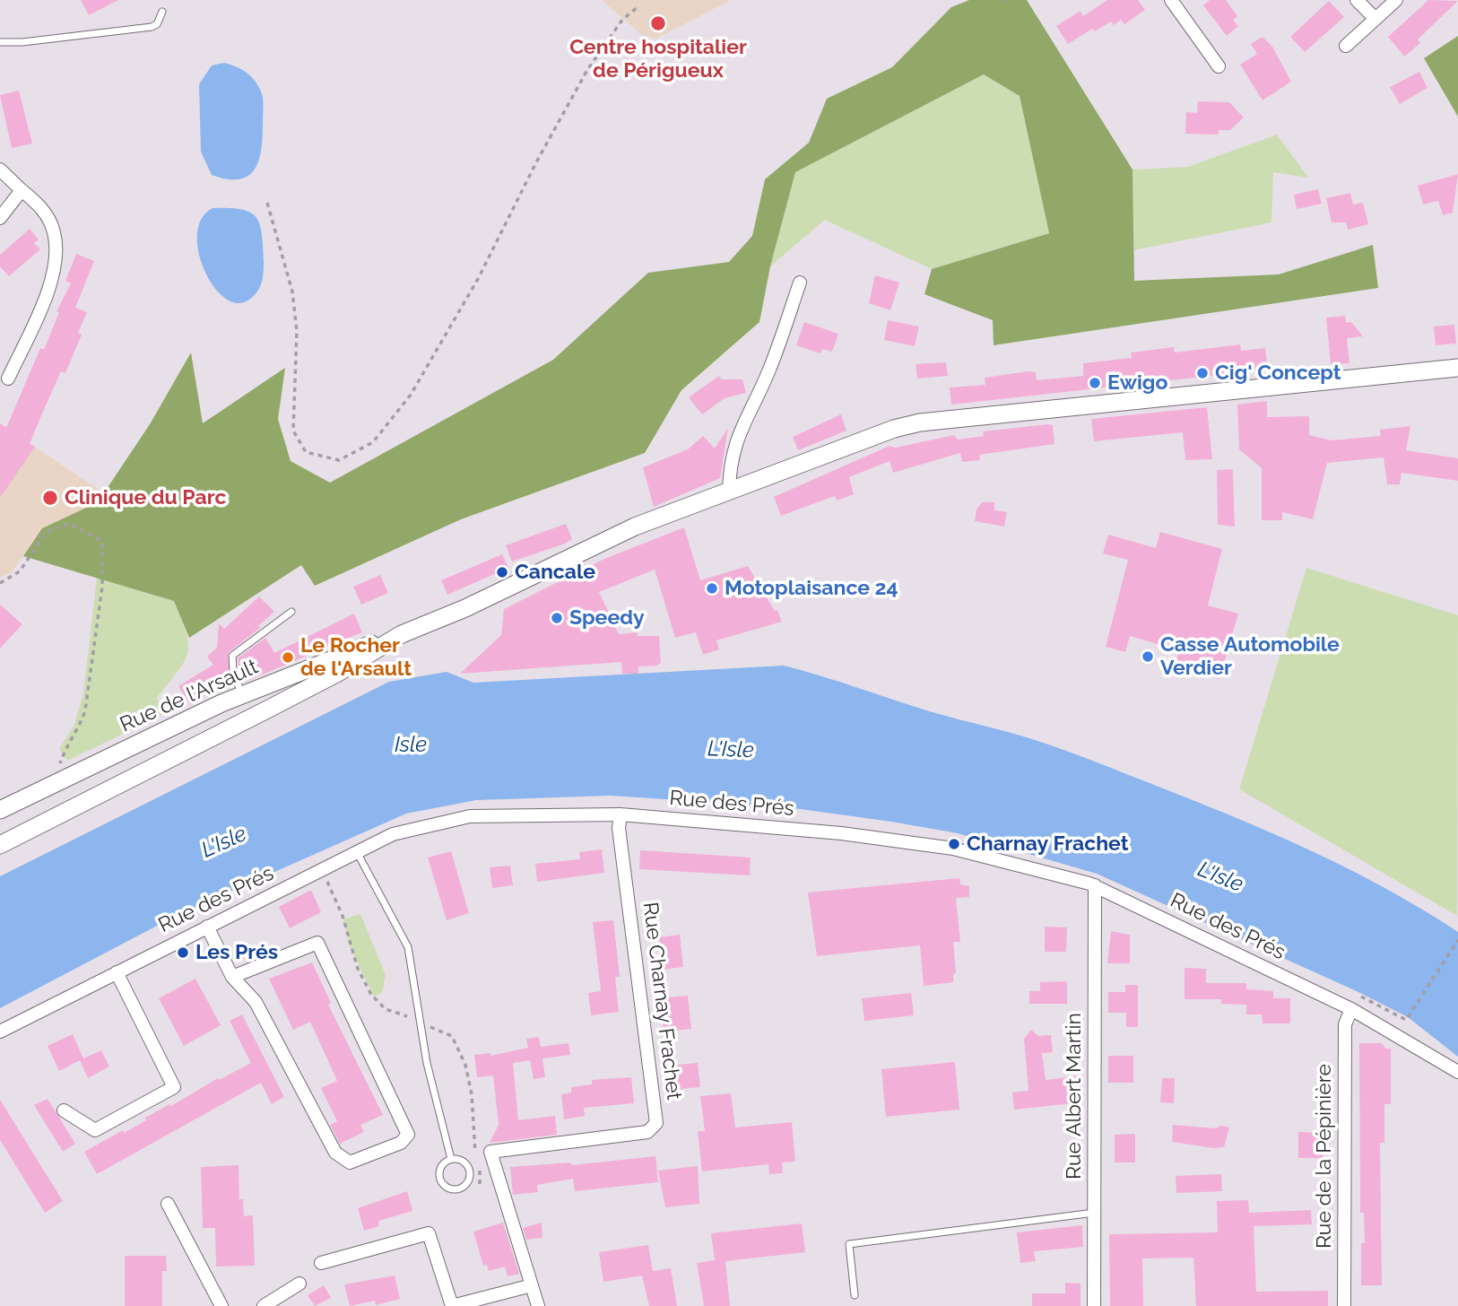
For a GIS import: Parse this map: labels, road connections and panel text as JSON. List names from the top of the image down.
{
  "streets": {
    "main road": ["Rue de l'Arsault"],
    "street": [
      "Rue des Prés",
      "Rue Charnay Frachet",
      "Rue Albert Martin",
      "Rue de la Pépinière"
    ]
  },
  "crossings": [
    ["Rue des Prés", "Rue Charnay Frachet"],
    ["Rue des Prés", "Rue Albert Martin"],
    ["Rue des Prés", "Rue de la Pépinière"]
  ],
  "water": ["Isle", "L'Isle"],
  "places": [
    "Centre hospitalier de Périgueux",
    "Cig' Concept",
    "Ewigo",
    "Clinique du Parc",
    "Cancale",
    "Motoplaisance 24",
    "Speedy",
    "Casse Automobile Verdier",
    "Le Rocher de l'Arsault",
    "Charnay Frachet",
    "Les Prés"
  ]
}
